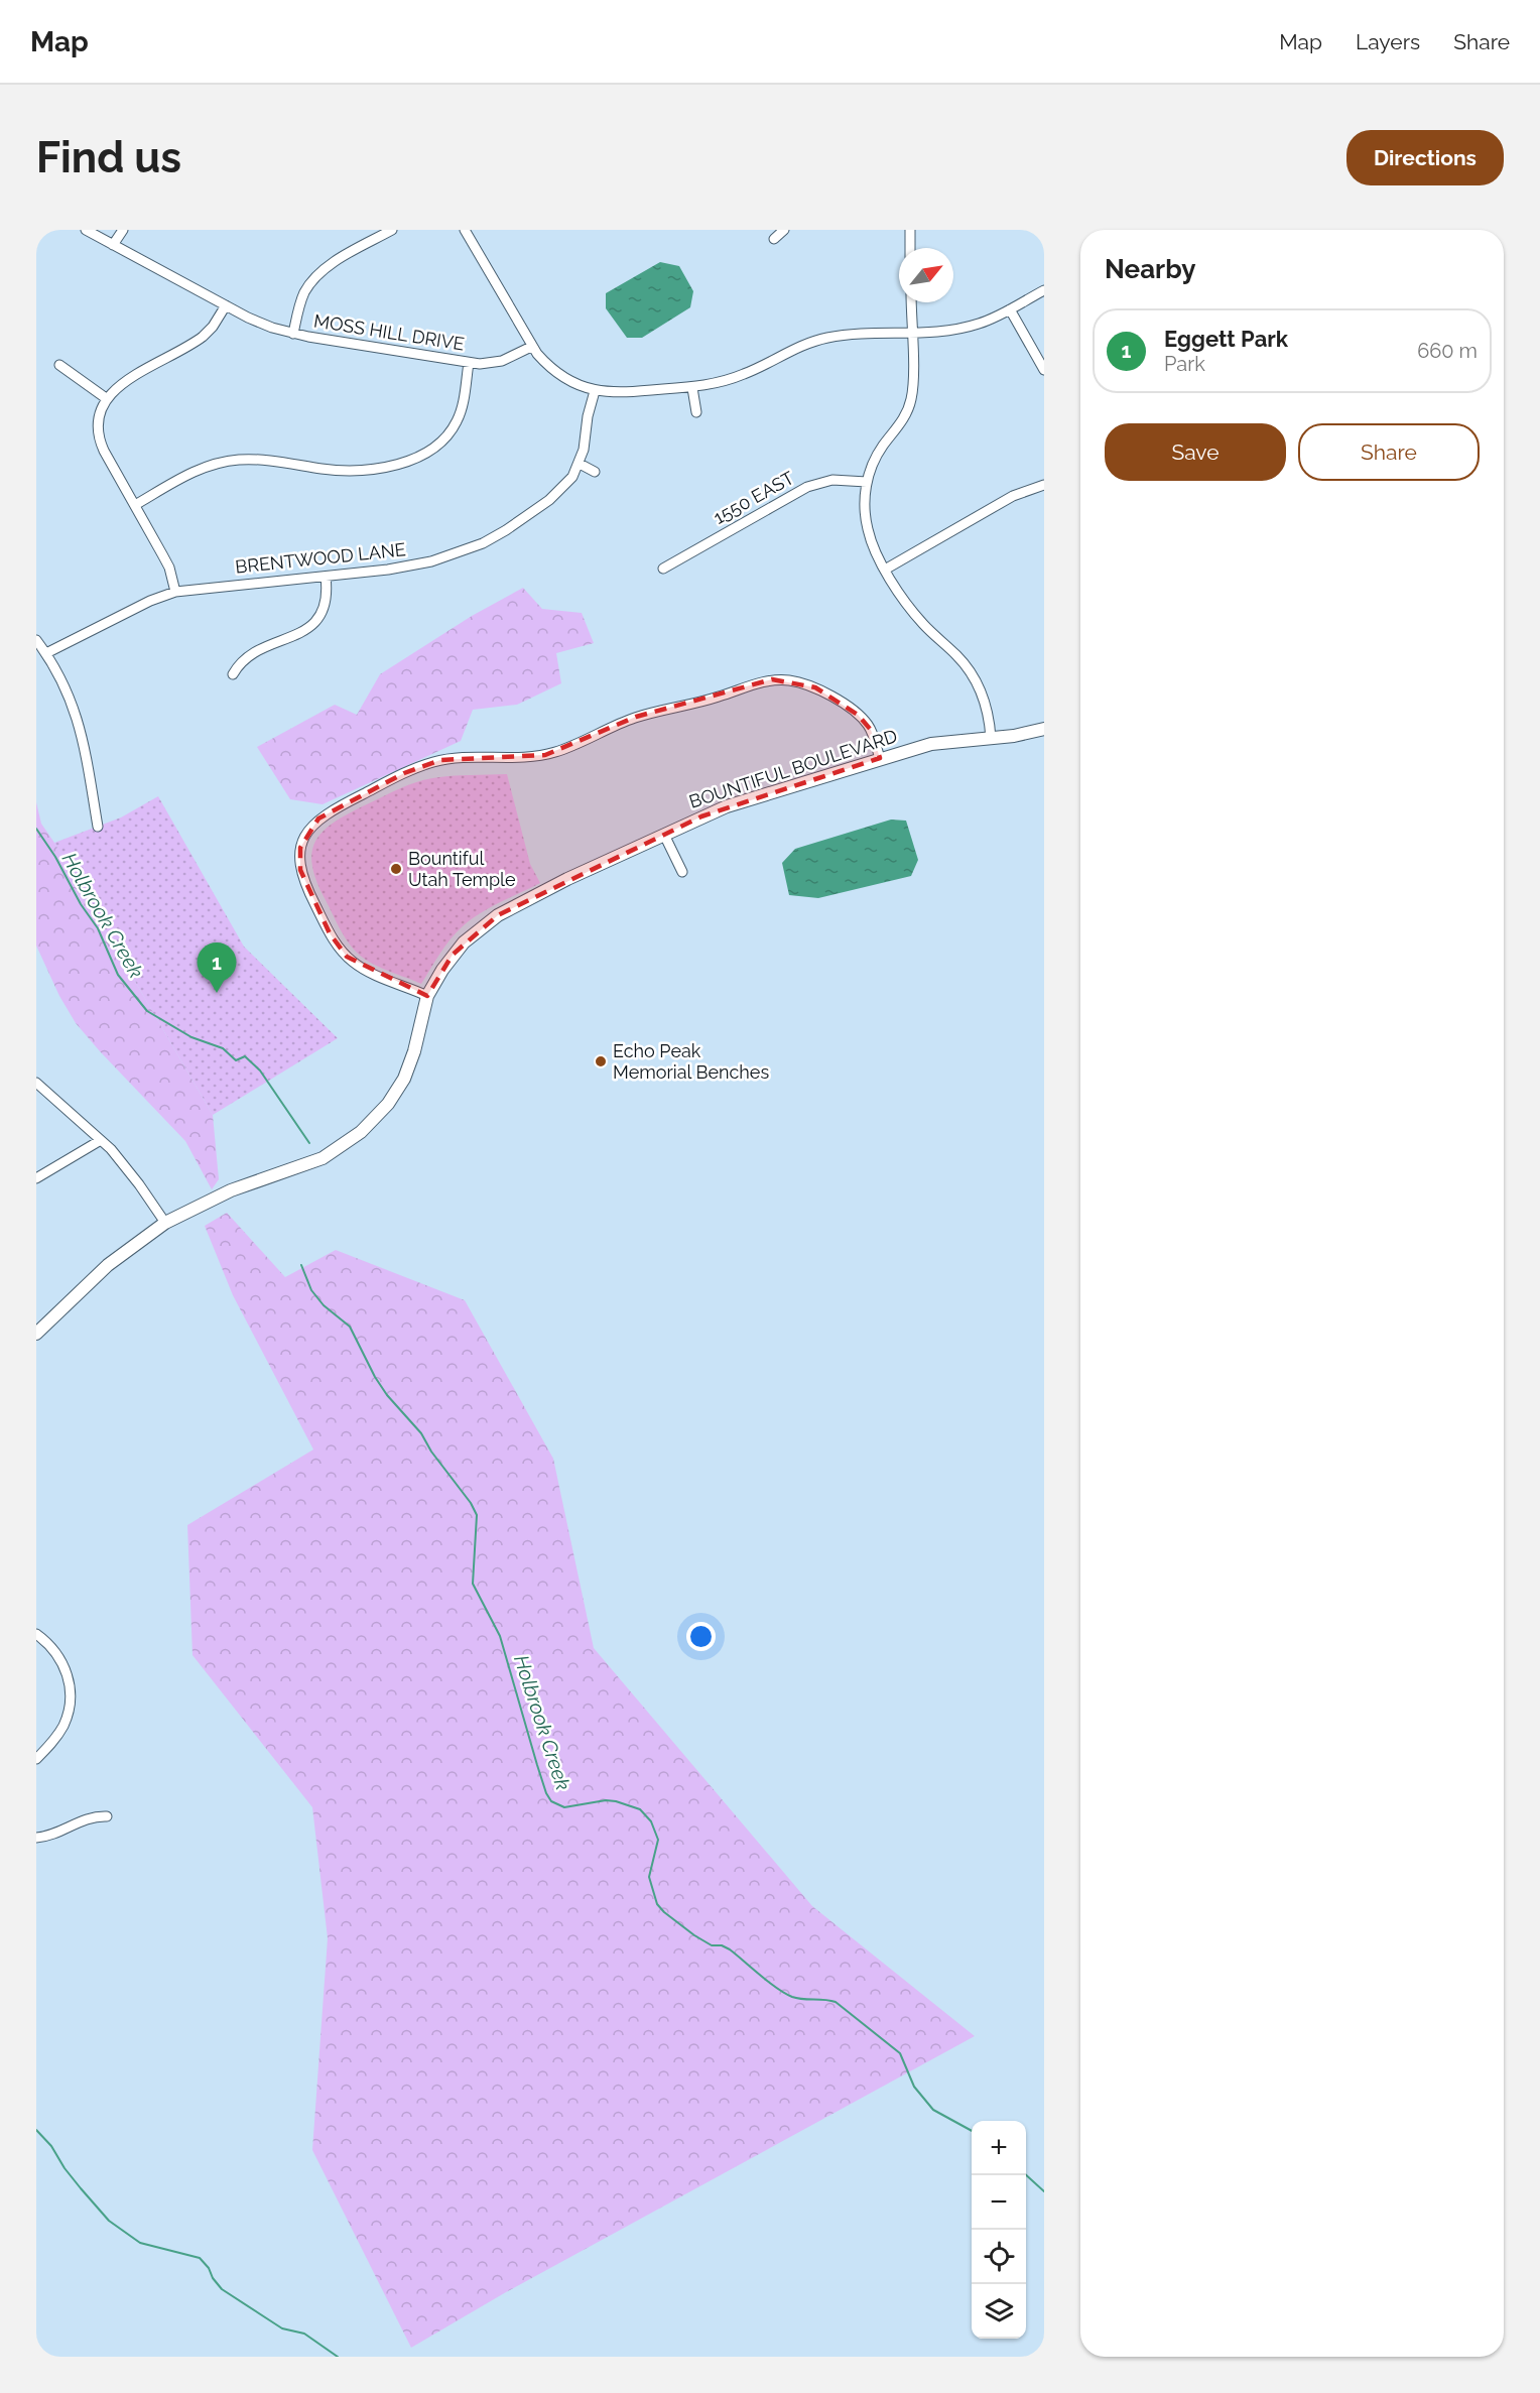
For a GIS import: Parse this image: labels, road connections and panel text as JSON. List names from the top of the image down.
{
  "streets": {
    "main road": ["BOUNTIFUL BOULEVARD"],
    "street": ["MOSS HILL DRIVE", "1550 EAST", "BRENTWOOD LANE"]
  },
  "water": ["Holbrook Creek"],
  "places": ["Bountiful Utah Temple", "Echo Peak Memorial Benches"],
  "north": "top right",
  "page": {
    "header": "Map",
    "nav": ["Map", "Layers", "Share"],
    "buttons": [
      "Directions",
      ["Save", "Share"]
    ],
    "title": "Find us",
    "heading": "Nearby",
    "list": [
      {
        "mark": "1",
        "name": "Eggett Park",
        "note": "Park",
        "value": "660 m"
      }
    ],
    "pins": "1",
    "map_buttons": ["+", "−"]
  }
}
